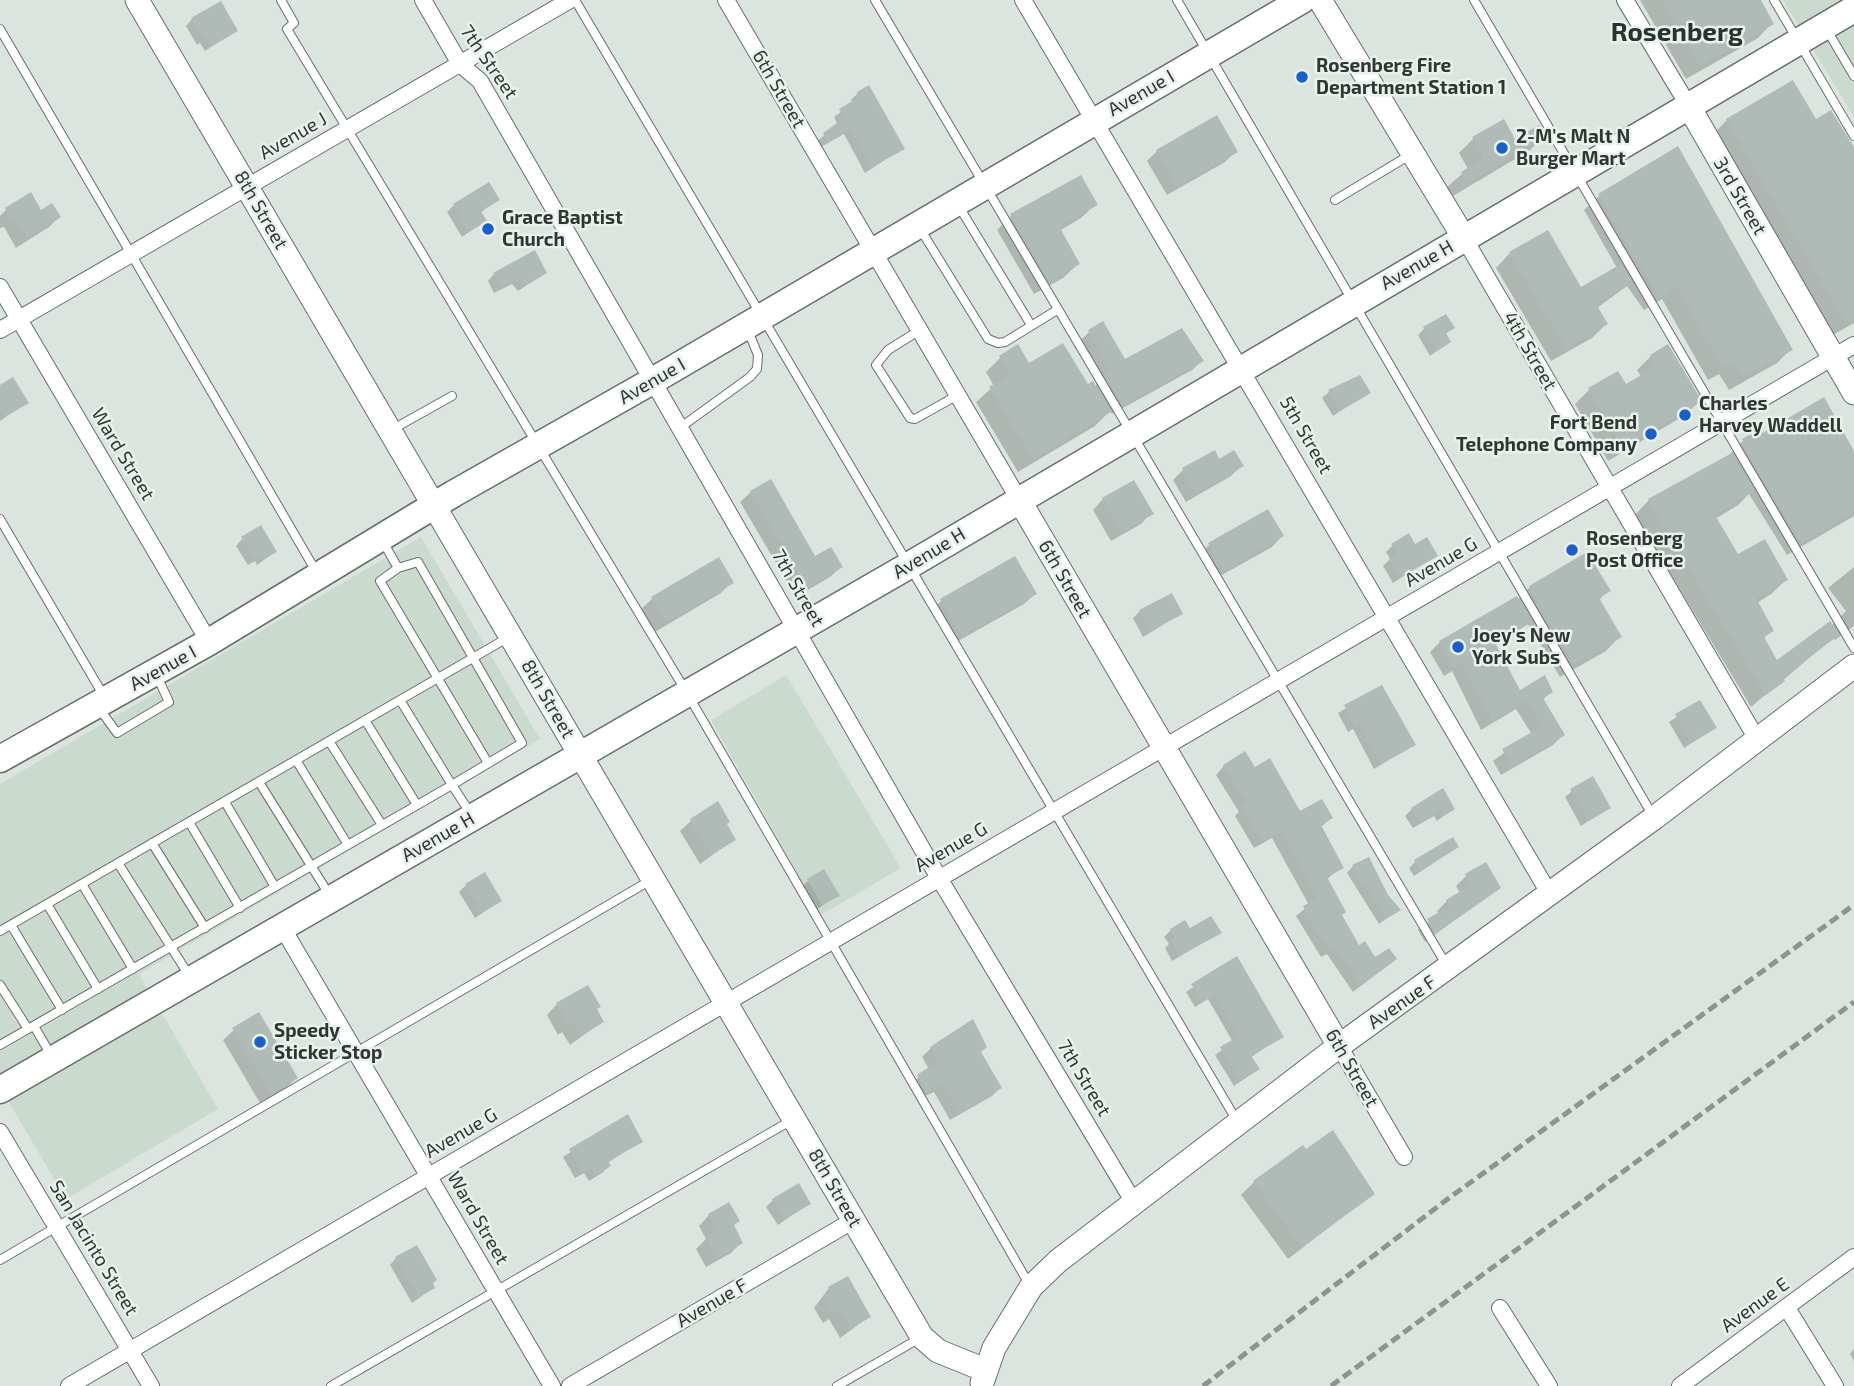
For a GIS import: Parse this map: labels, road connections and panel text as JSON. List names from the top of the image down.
{
  "streets": {
    "main road": ["Avenue I", "Avenue H"],
    "street": [
      "7th Street",
      "6th Street",
      "Avenue J",
      "3rd Street",
      "8th Street",
      "4th Street",
      "5th Street",
      "Ward Street",
      "Avenue G",
      "Avenue F",
      "San Jacinto Street",
      "Avenue E"
    ]
  },
  "crossings": [
    ["7th Street", "Avenue I"],
    ["7th Street", "Avenue J"],
    ["7th Street", "Avenue H"],
    ["7th Street", "Avenue G"],
    ["7th Street", "Avenue F"],
    ["6th Street", "Avenue I"],
    ["6th Street", "Avenue H"],
    ["6th Street", "Avenue G"],
    ["6th Street", "Avenue F"],
    ["Avenue I", "8th Street"],
    ["Avenue I", "5th Street"],
    ["Avenue I", "Ward Street"],
    ["Avenue J", "8th Street"],
    ["Avenue J", "Ward Street"],
    ["3rd Street", "Avenue H"],
    ["3rd Street", "Avenue G"],
    ["8th Street", "Avenue H"],
    ["8th Street", "Avenue G"],
    ["8th Street", "Avenue F"],
    ["Avenue H", "4th Street"],
    ["Avenue H", "5th Street"],
    ["Avenue H", "Ward Street"],
    ["4th Street", "Avenue G"],
    ["4th Street", "Avenue F"],
    ["5th Street", "Avenue G"],
    ["5th Street", "Avenue F"],
    ["Ward Street", "Avenue G"],
    ["Avenue G", "San Jacinto Street"]
  ],
  "districts": ["Rosenberg"],
  "places": [
    "Rosenberg Fire Department Station 1",
    "2-M's Malt N Burger Mart",
    "Grace Baptist Church",
    "Charles Harvey Waddell",
    "Fort Bend Telephone Company",
    "Rosenberg Post Office",
    "Joey's New York Subs",
    "Speedy Sticker Stop"
  ]
}
